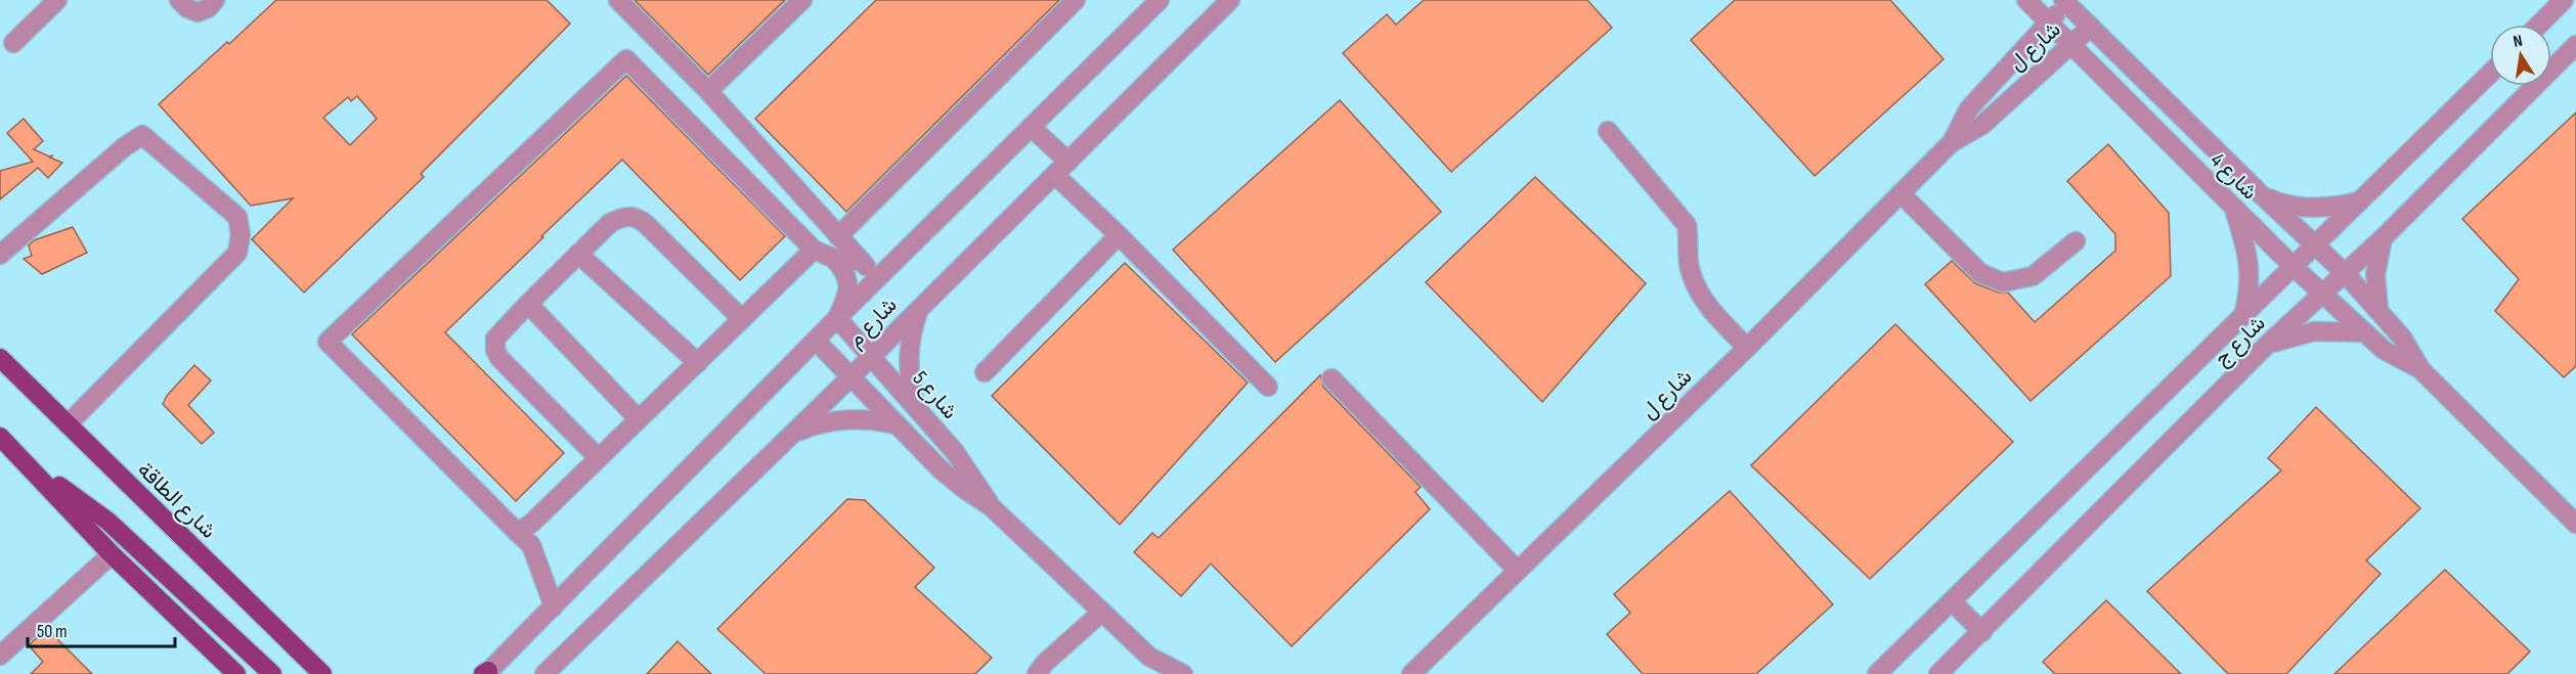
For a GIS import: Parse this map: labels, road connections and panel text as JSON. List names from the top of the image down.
{
  "streets": {
    "main road": ["شارع الطاقة"],
    "street": [
      "شارع ل",
      "شارع 4",
      "شارع م",
      "شارع ج",
      "شارع 5"
    ]
  },
  "crossings": [
    ["شارع ل", "شارع 4"],
    ["شارع 4", "شارع ج"],
    ["شارع م", "شارع 5"]
  ],
  "scale_bar": "50 m",
  "north": "top"
}
